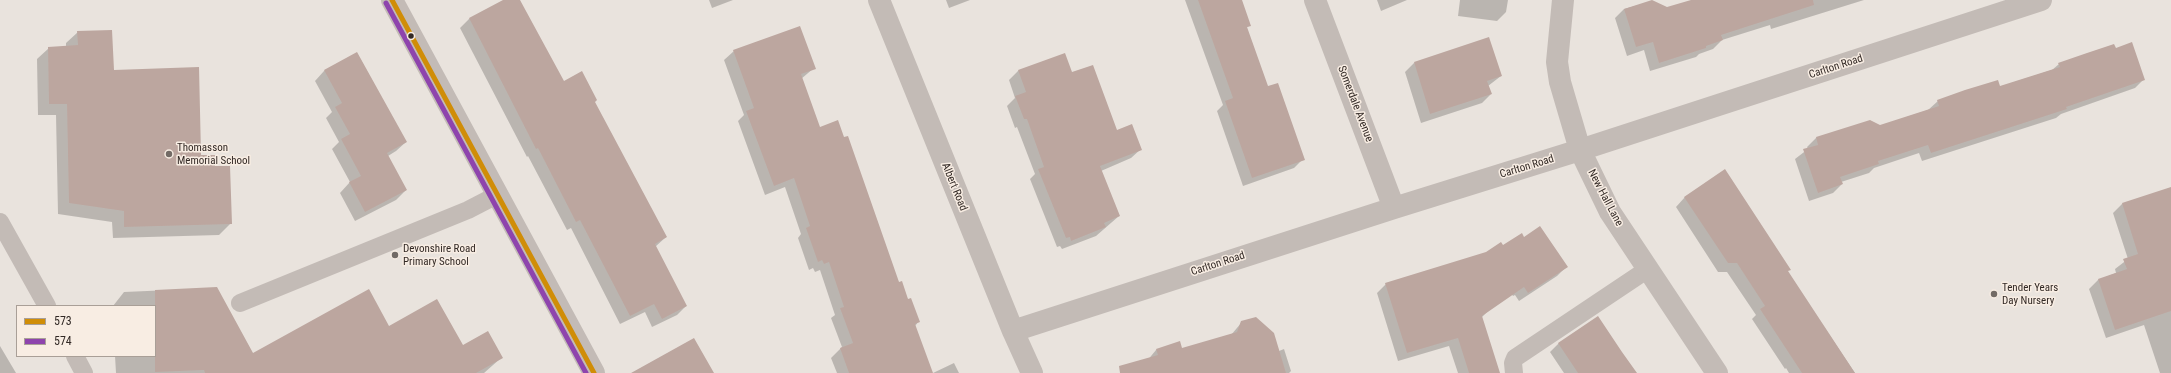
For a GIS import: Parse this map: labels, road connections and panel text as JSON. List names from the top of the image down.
{
  "streets": {
    "street": [
      "Carlton Road",
      "Somerdale Avenue",
      "Albert Road",
      "New Hall Lane"
    ]
  },
  "crossings": [
    ["Carlton Road", "Somerdale Avenue"],
    ["Carlton Road", "Albert Road"],
    ["Carlton Road", "New Hall Lane"]
  ],
  "places": ["Thomasson Memorial School", "Devonshire Road Primary School", "Tender Years Day Nursery"],
  "lines": ["transit line 573", "transit line 574"],
  "legend": ["573", "574"]
}
